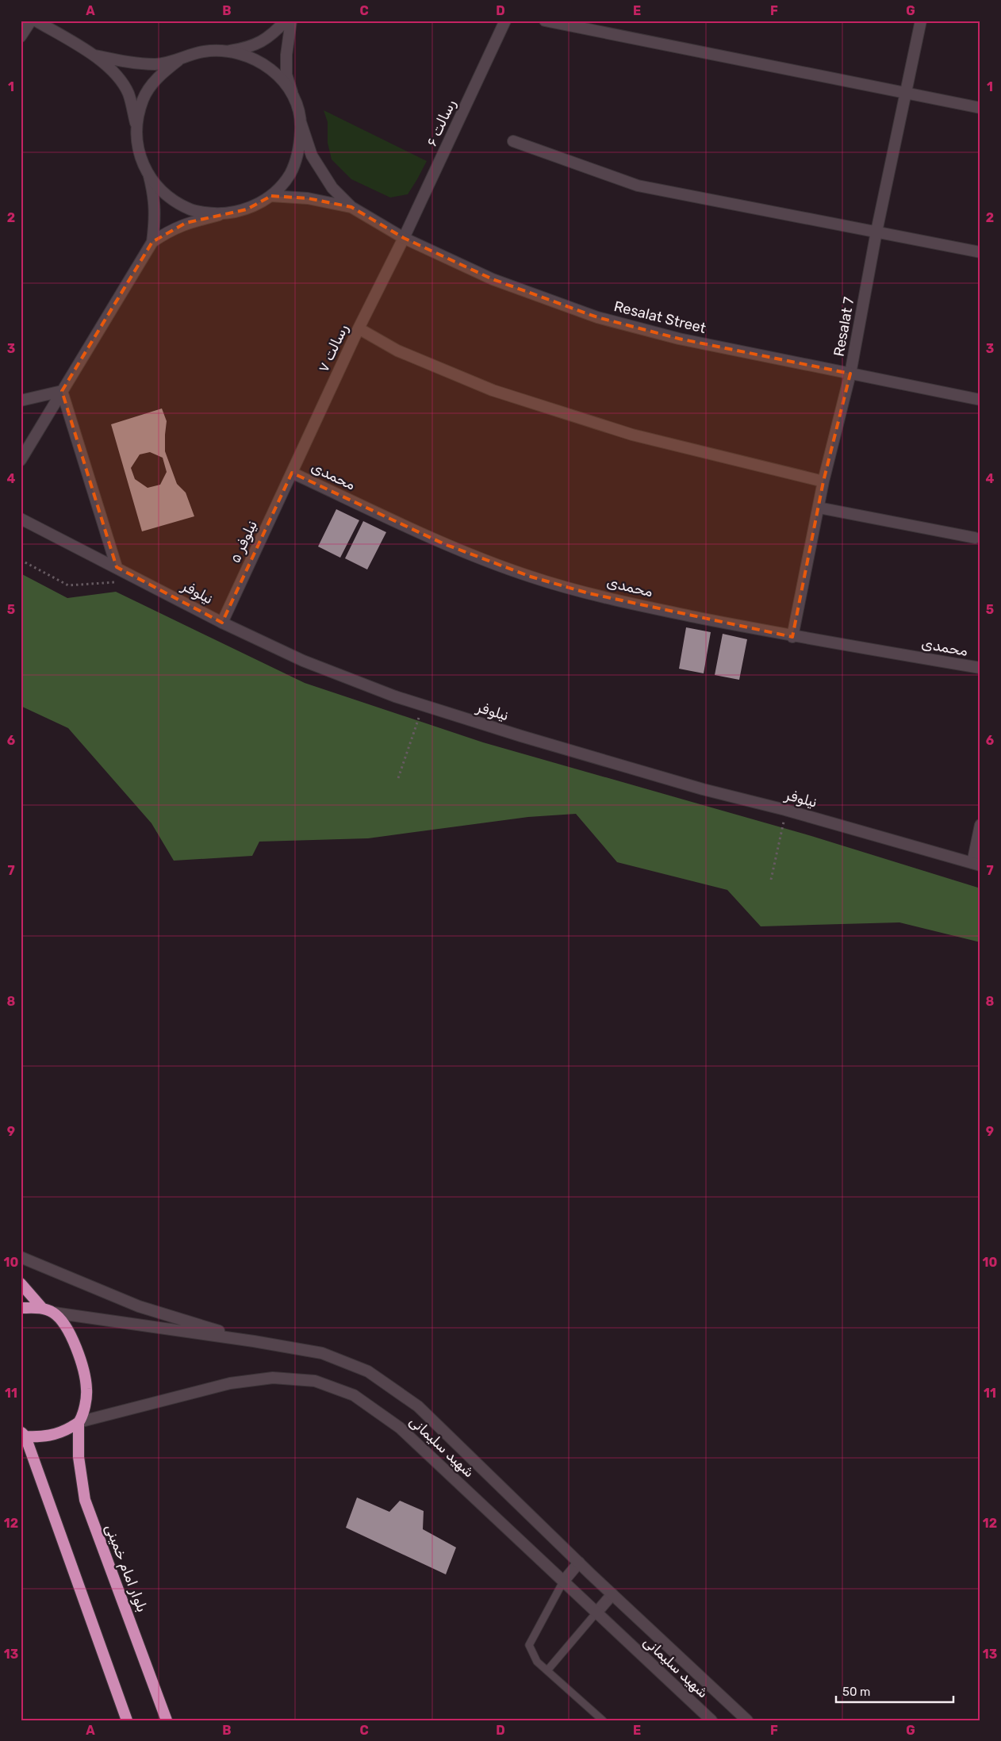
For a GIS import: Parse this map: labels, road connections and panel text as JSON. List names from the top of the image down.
{
  "streets": {
    "highway": ["بلوار امام خمینی"],
    "street": [
      "رسالت ۶",
      "Resalat Street",
      "Resalat 7",
      "رسالت ۷",
      "محمدی",
      "نیلوفر ۵",
      "نیلوفر",
      "شهید سلیمانی"
    ]
  },
  "crossings": [
    ["رسالت ۶", "Resalat Street"],
    ["رسالت ۶", "رسالت ۷"],
    ["Resalat Street", "Resalat 7"],
    ["Resalat Street", "رسالت ۷"],
    ["Resalat 7", "محمدی"],
    ["رسالت ۷", "محمدی"],
    ["رسالت ۷", "نیلوفر ۵"],
    ["محمدی", "نیلوفر ۵"],
    ["نیلوفر ۵", "نیلوفر"],
    ["شهید سلیمانی", "بلوار امام خمینی"]
  ],
  "scale_bar": "50 m",
  "grid": {
    "columns": [
      "A",
      "B",
      "C",
      "D",
      "E",
      "F",
      "G"
    ],
    "rows": [
      "1",
      "2",
      "3",
      "4",
      "5",
      "6",
      "7",
      "8",
      "9",
      "10",
      "11",
      "12",
      "13"
    ]
  }
}
